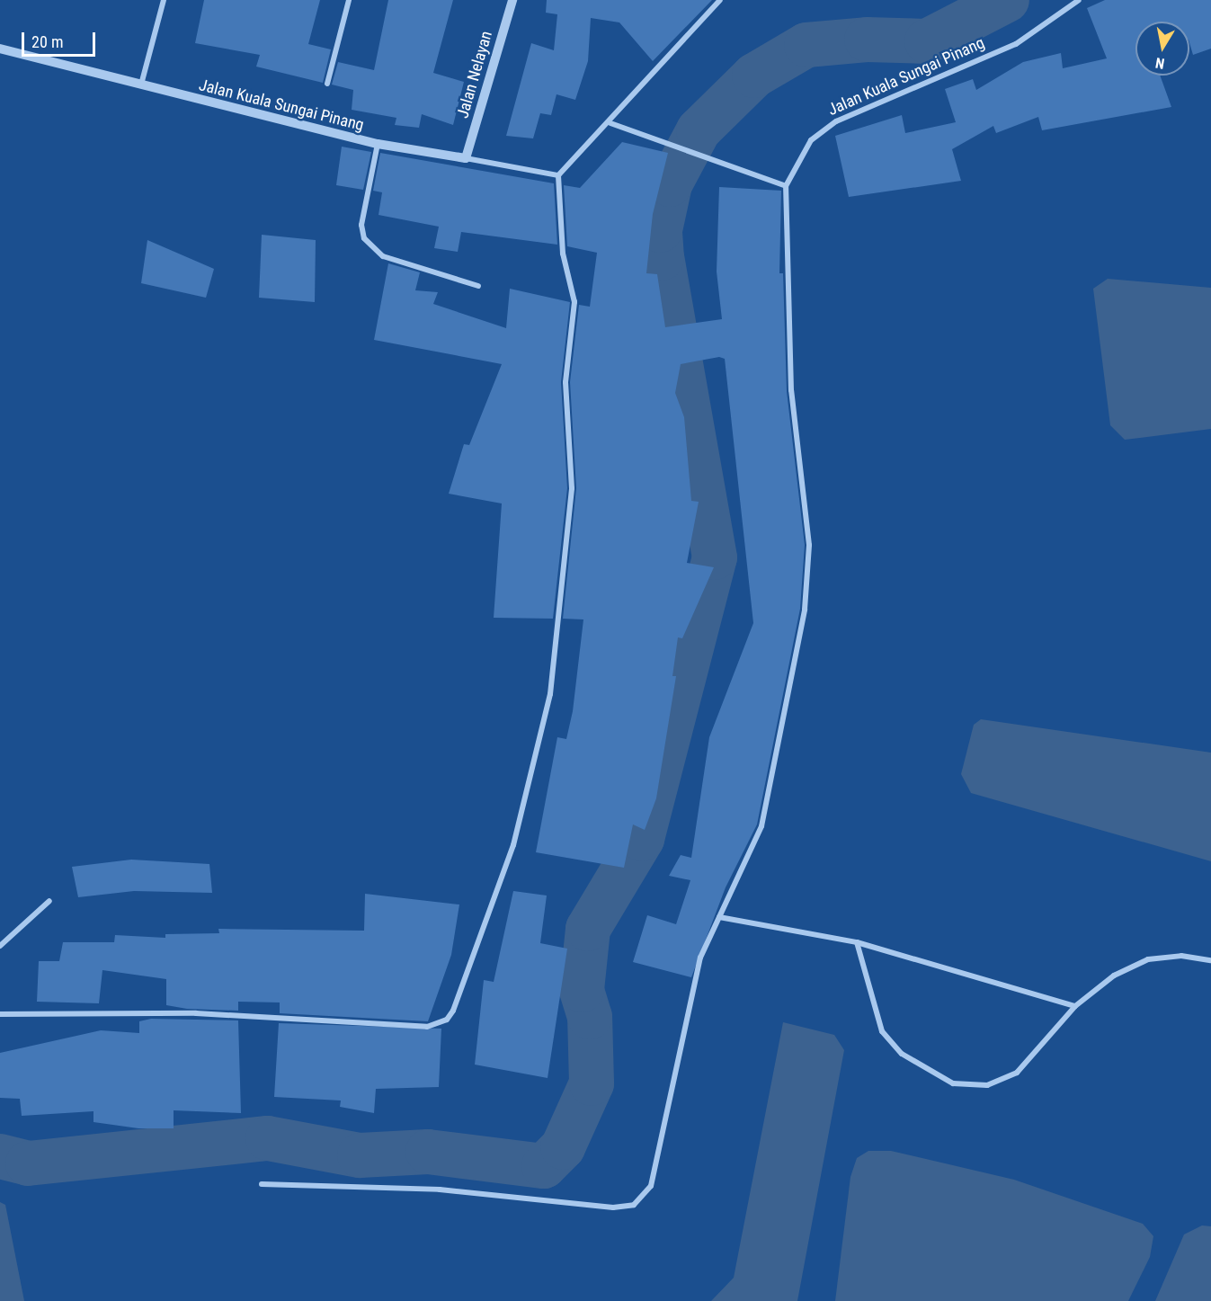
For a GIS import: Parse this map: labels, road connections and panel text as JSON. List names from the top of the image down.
{
  "streets": {
    "street": ["Jalan Nelayan", "Jalan Kuala Sungai Pinang"]
  },
  "crossings": [
    ["Jalan Nelayan", "Jalan Kuala Sungai Pinang"]
  ],
  "scale_bar": "20 m",
  "north": "bottom"
}
